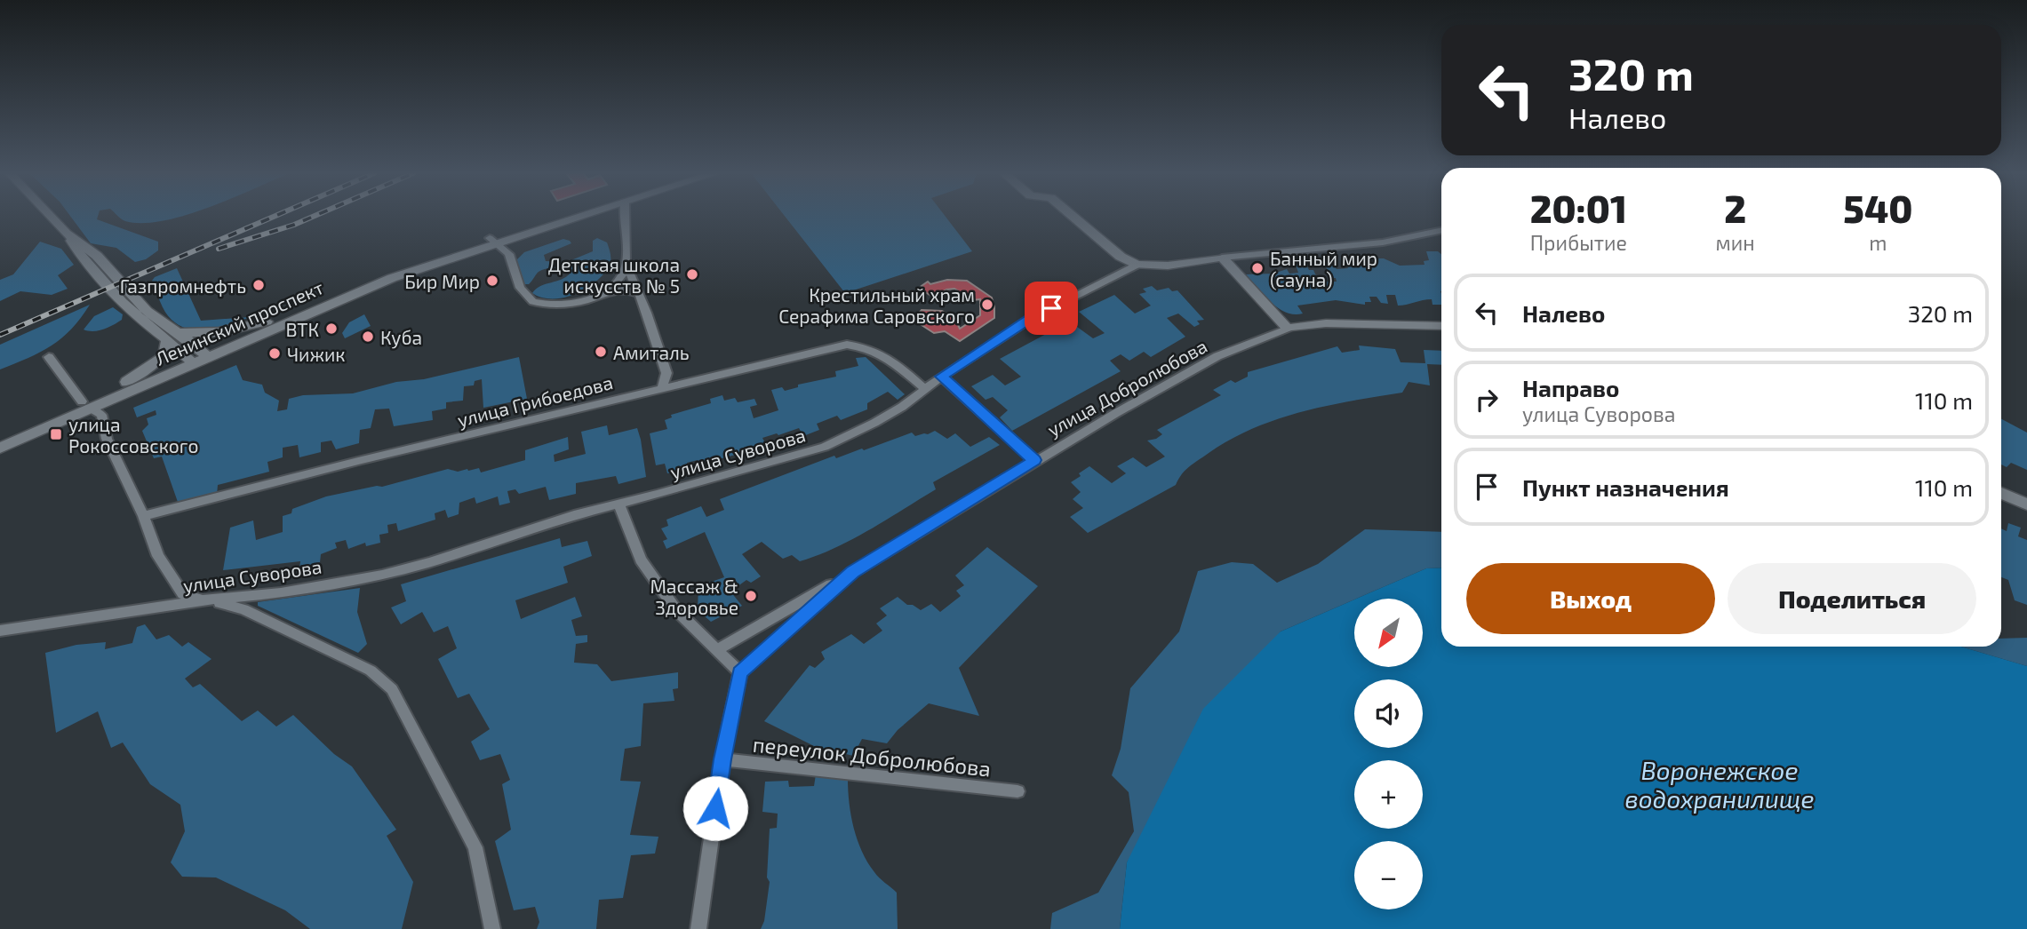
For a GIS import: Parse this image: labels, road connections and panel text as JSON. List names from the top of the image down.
{
  "streets": {
    "main road": ["Ленинский проспект", "улица Добролюбова", "улица Суворова"],
    "street": ["улица Грибоедова", "переулок Добролюбова"]
  },
  "crossings": [
    ["улица Грибоедова", "улица Суворова"]
  ],
  "water": ["Воронежское водохранилище"],
  "places": {
    "other": [
      "Банный мир (сауна)",
      "Детская школа искусств № 5",
      "Бир Мир",
      "Газпромнефть",
      "Крестильный храм Серафима Саровского",
      "ВТК",
      "Куба",
      "Амиталь",
      "Чижик",
      "Массаж & Здоровье"
    ],
    "transit": ["улица Рокоссовского"]
  },
  "north": "bottom left",
  "page": {
    "turn": ["320 m", "Налево"],
    "eta": [
      "20:01",
      "Прибытие",
      "2",
      "мин",
      "540",
      "m"
    ],
    "list": [
      {
        "name": "Налево",
        "value": "320 m"
      },
      {
        "name": "Направо",
        "note": "улица Суворова",
        "value": "110 m"
      },
      {
        "name": "Пункт назначения",
        "value": "110 m"
      }
    ],
    "buttons": ["Выход", "Поделиться"],
    "map_buttons": ["+", "−"]
  }
}
